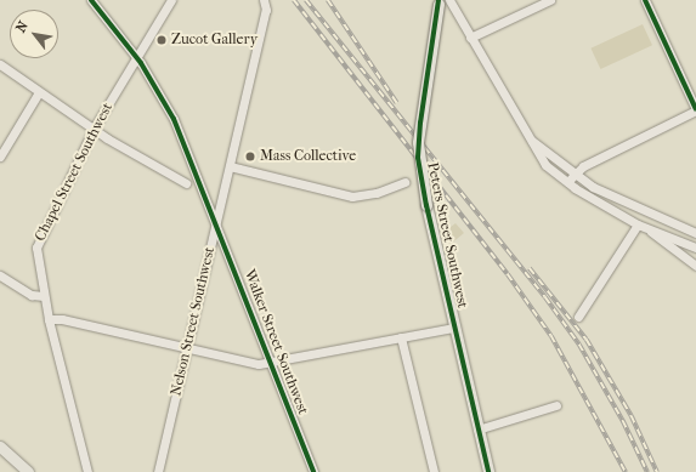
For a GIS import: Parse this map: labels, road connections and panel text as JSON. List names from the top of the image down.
{
  "streets": {
    "main road": ["Peters Street Southwest"],
    "street": ["Chapel Street Southwest", "Nelson Street Southwest", "Walker Street Southwest"]
  },
  "crossings": [
    ["Chapel Street Southwest", "Walker Street Southwest"],
    ["Nelson Street Southwest", "Walker Street Southwest"]
  ],
  "places": ["Zucot Gallery", "Mass Collective"],
  "north": "top left"
}
